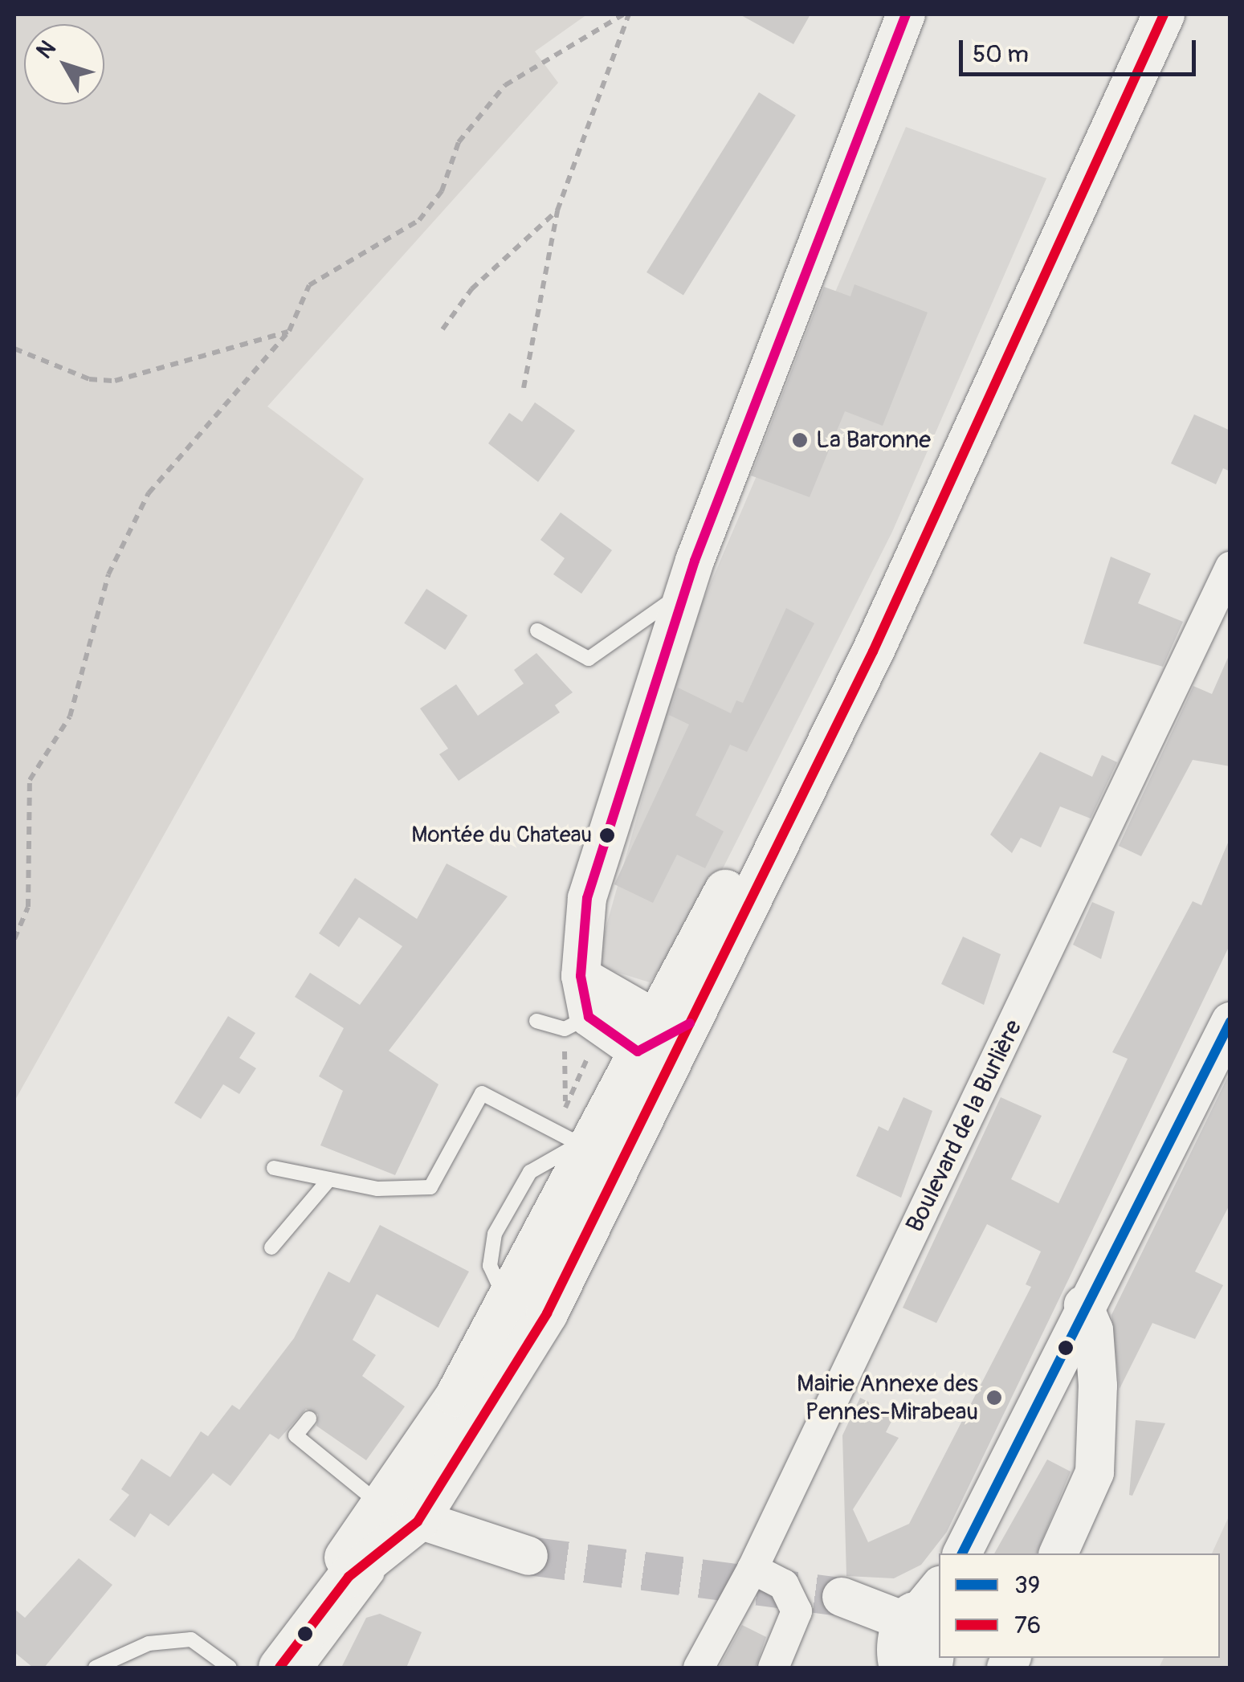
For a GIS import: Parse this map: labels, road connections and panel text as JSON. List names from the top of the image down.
{
  "streets": {
    "street": ["Boulevard de la Burlière"]
  },
  "places": ["La Baronne", "Montée du Chateau", "Mairie Annexe des Pennes-Mirabeau"],
  "lines": ["transit line 76", "transit line 39"],
  "legend": ["39", "76"],
  "scale_bar": "50 m",
  "north": "top left"
}
